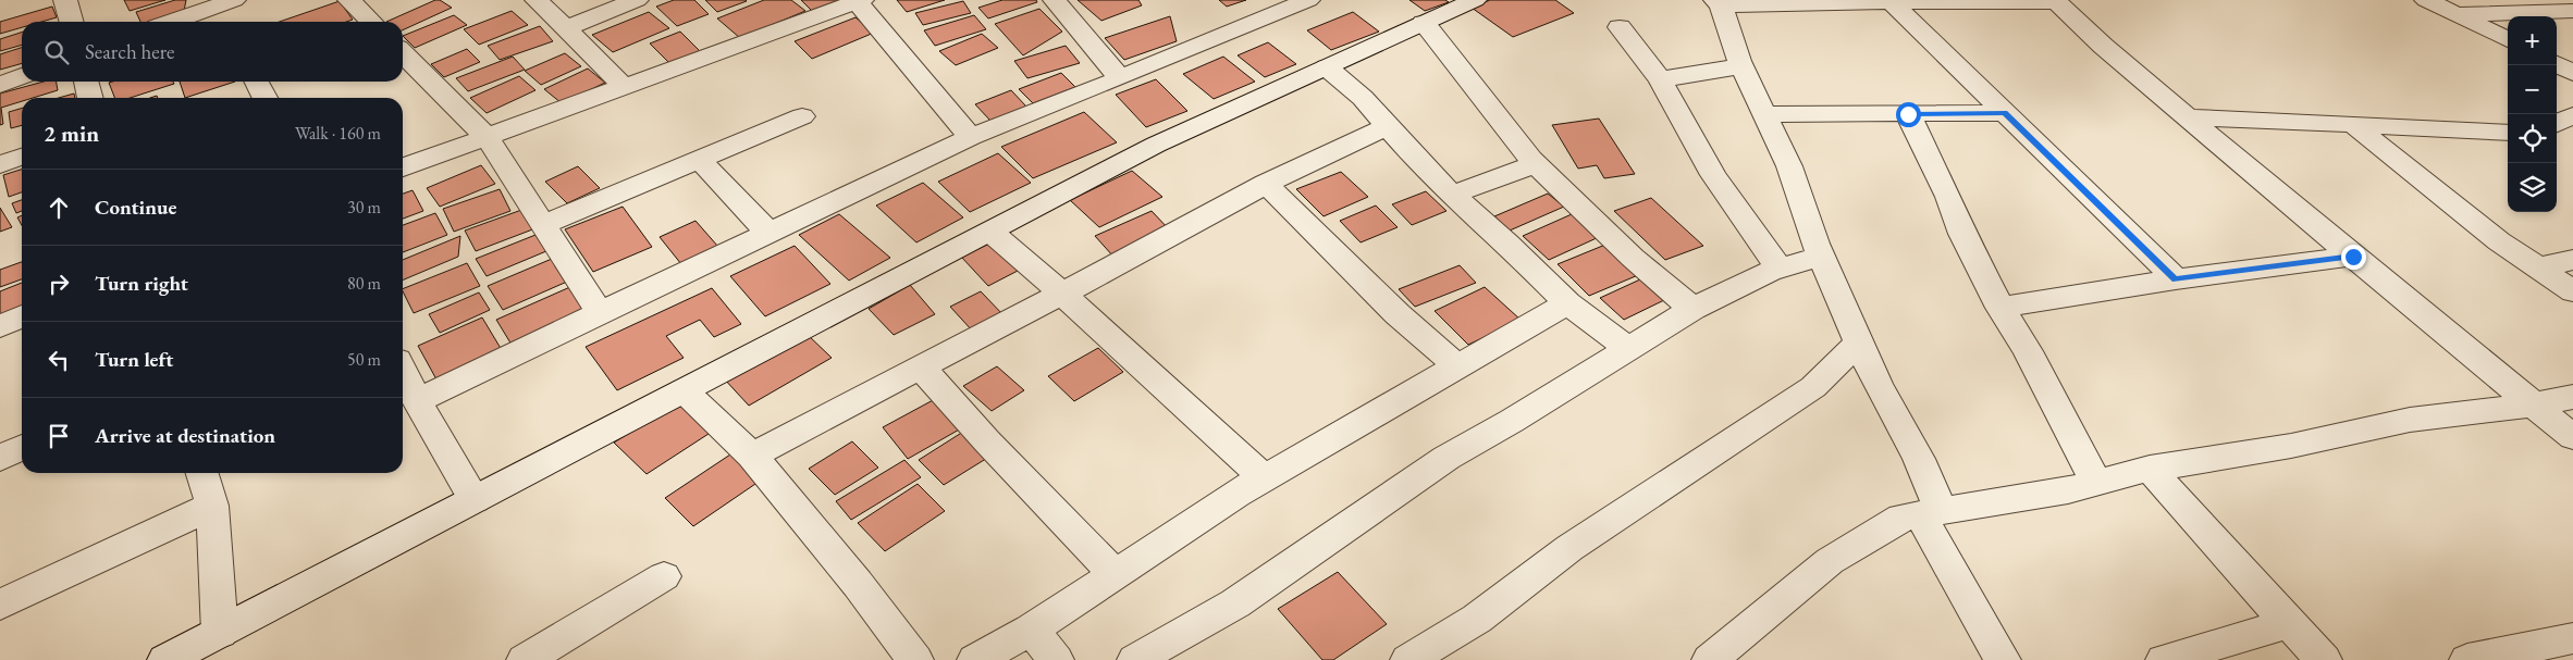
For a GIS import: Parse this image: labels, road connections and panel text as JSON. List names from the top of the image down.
{
  "page": {
    "map_buttons": ["+", "−"],
    "search": "Search here",
    "heading": ["2 min", "Walk · 160 m"],
    "list": [
      ["Continue", "30 m"],
      ["Turn right", "80 m"],
      ["Turn left", "50 m"],
      "Arrive at destination"
    ]
  }
}
